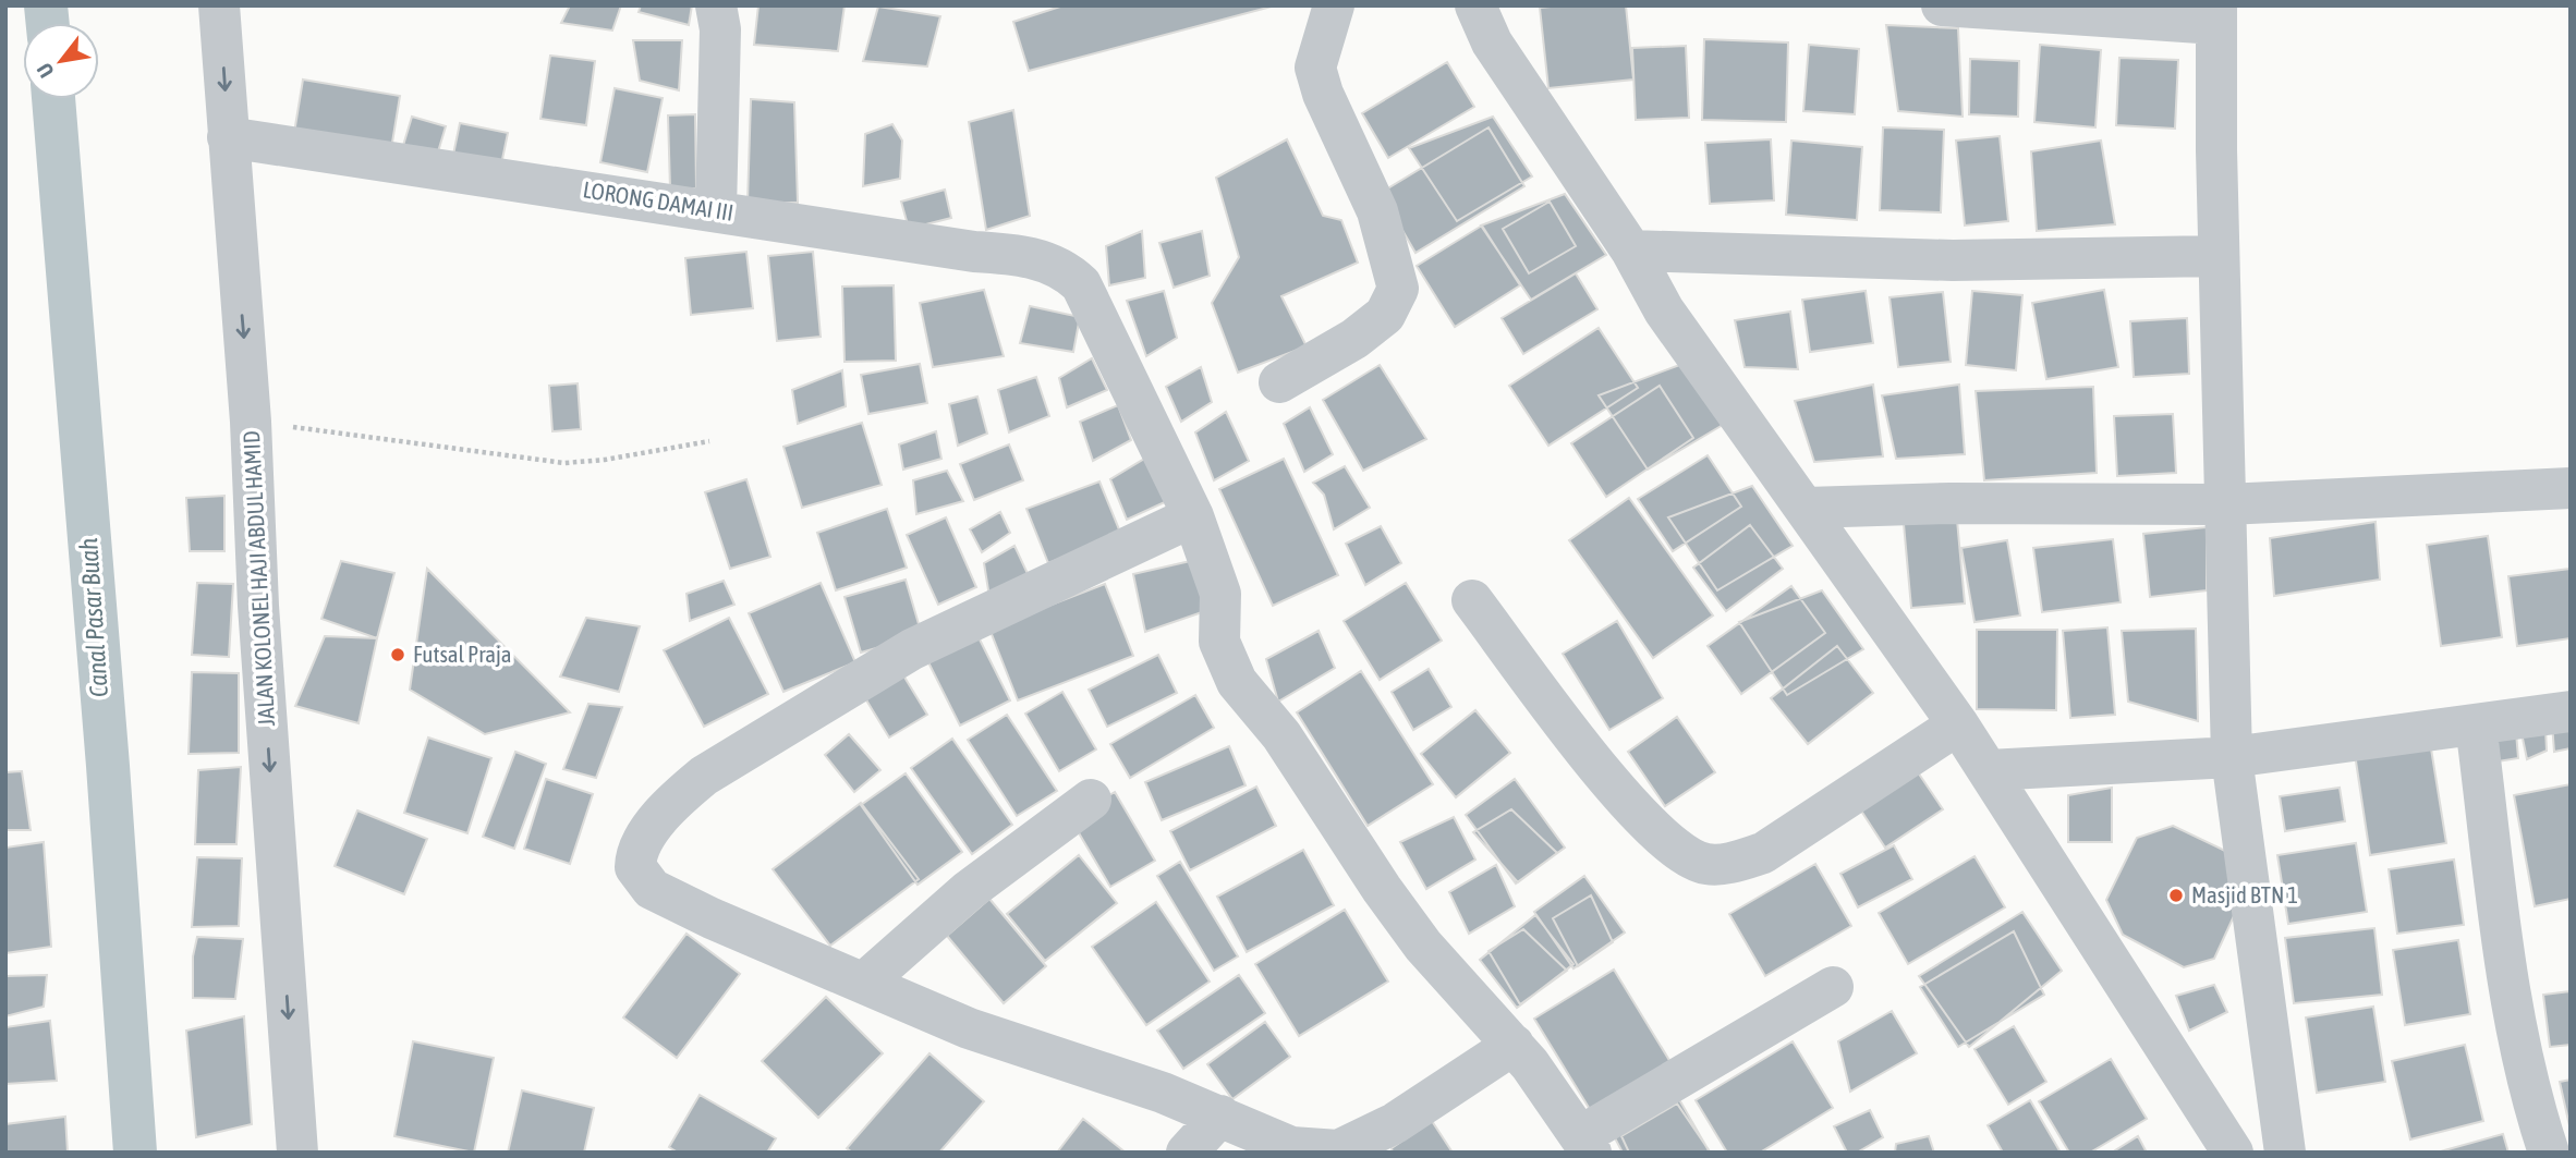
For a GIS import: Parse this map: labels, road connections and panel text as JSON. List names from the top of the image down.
{
  "streets": {
    "street": ["LORONG DAMAI III", "JALAN KOLONEL HAJI ABDUL HAMID"]
  },
  "crossings": [
    ["LORONG DAMAI III", "JALAN KOLONEL HAJI ABDUL HAMID"]
  ],
  "one_way": ["JALAN KOLONEL HAJI ABDUL HAMID"],
  "water": ["Canal Pasar Buah"],
  "places": ["Futsal Praja", "Masjid BTN 1"],
  "north": "bottom left"
}
